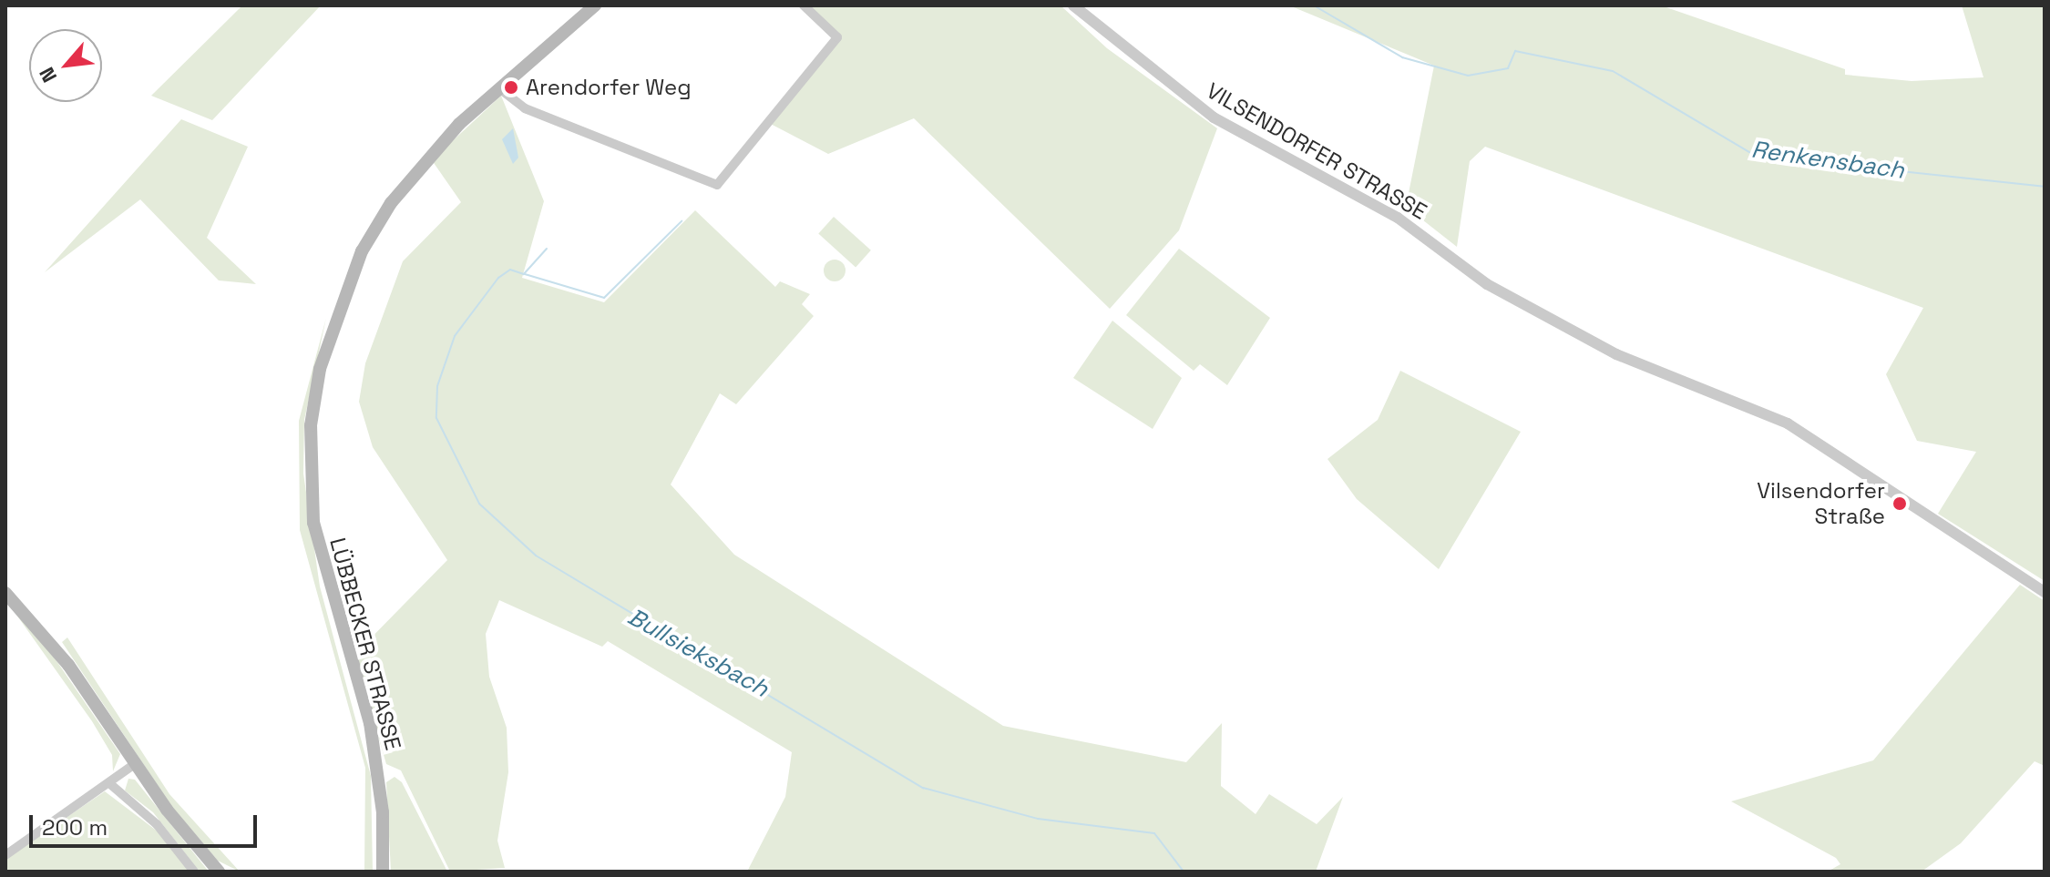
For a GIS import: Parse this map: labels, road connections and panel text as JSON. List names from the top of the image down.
{
  "streets": {
    "main road": ["LÜBBECKER STRASSE"],
    "street": ["VILSENDORFER STRASSE"]
  },
  "water": ["Renkensbach", "Bullsieksbach"],
  "places": ["Arendorfer Weg", "Vilsendorfer Straße"],
  "scale_bar": "200 m",
  "north": "bottom left"
}
